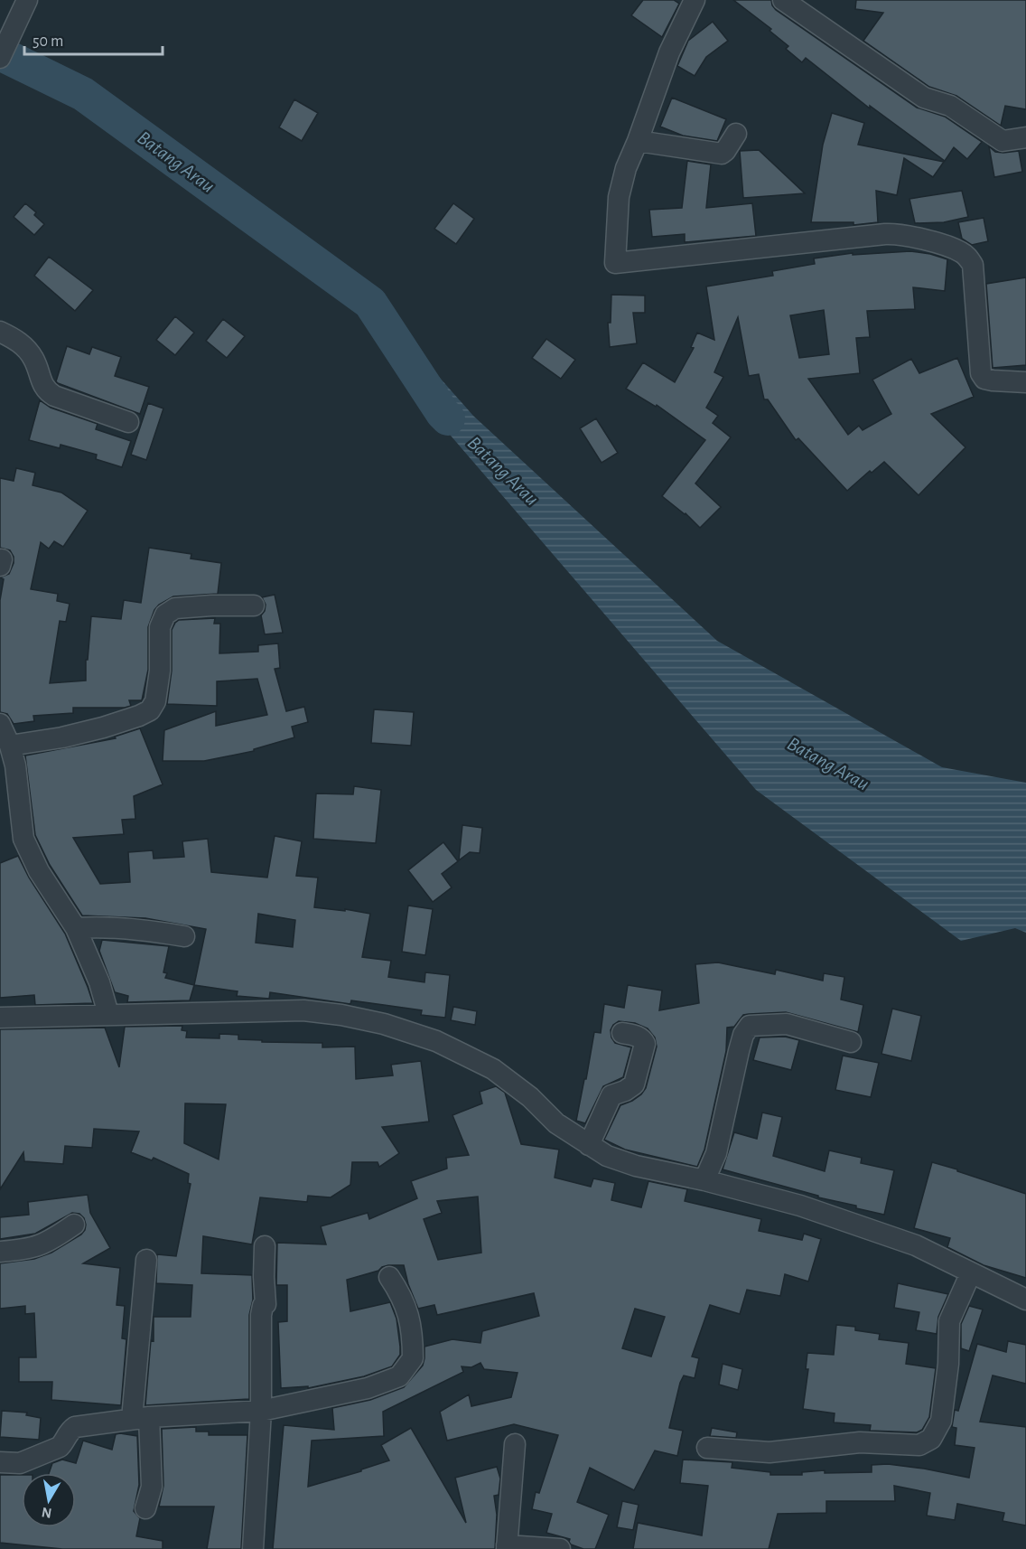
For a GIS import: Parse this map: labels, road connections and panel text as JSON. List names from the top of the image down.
{
  "water": ["Batang Arau"],
  "scale_bar": "50 m",
  "north": "bottom"
}
